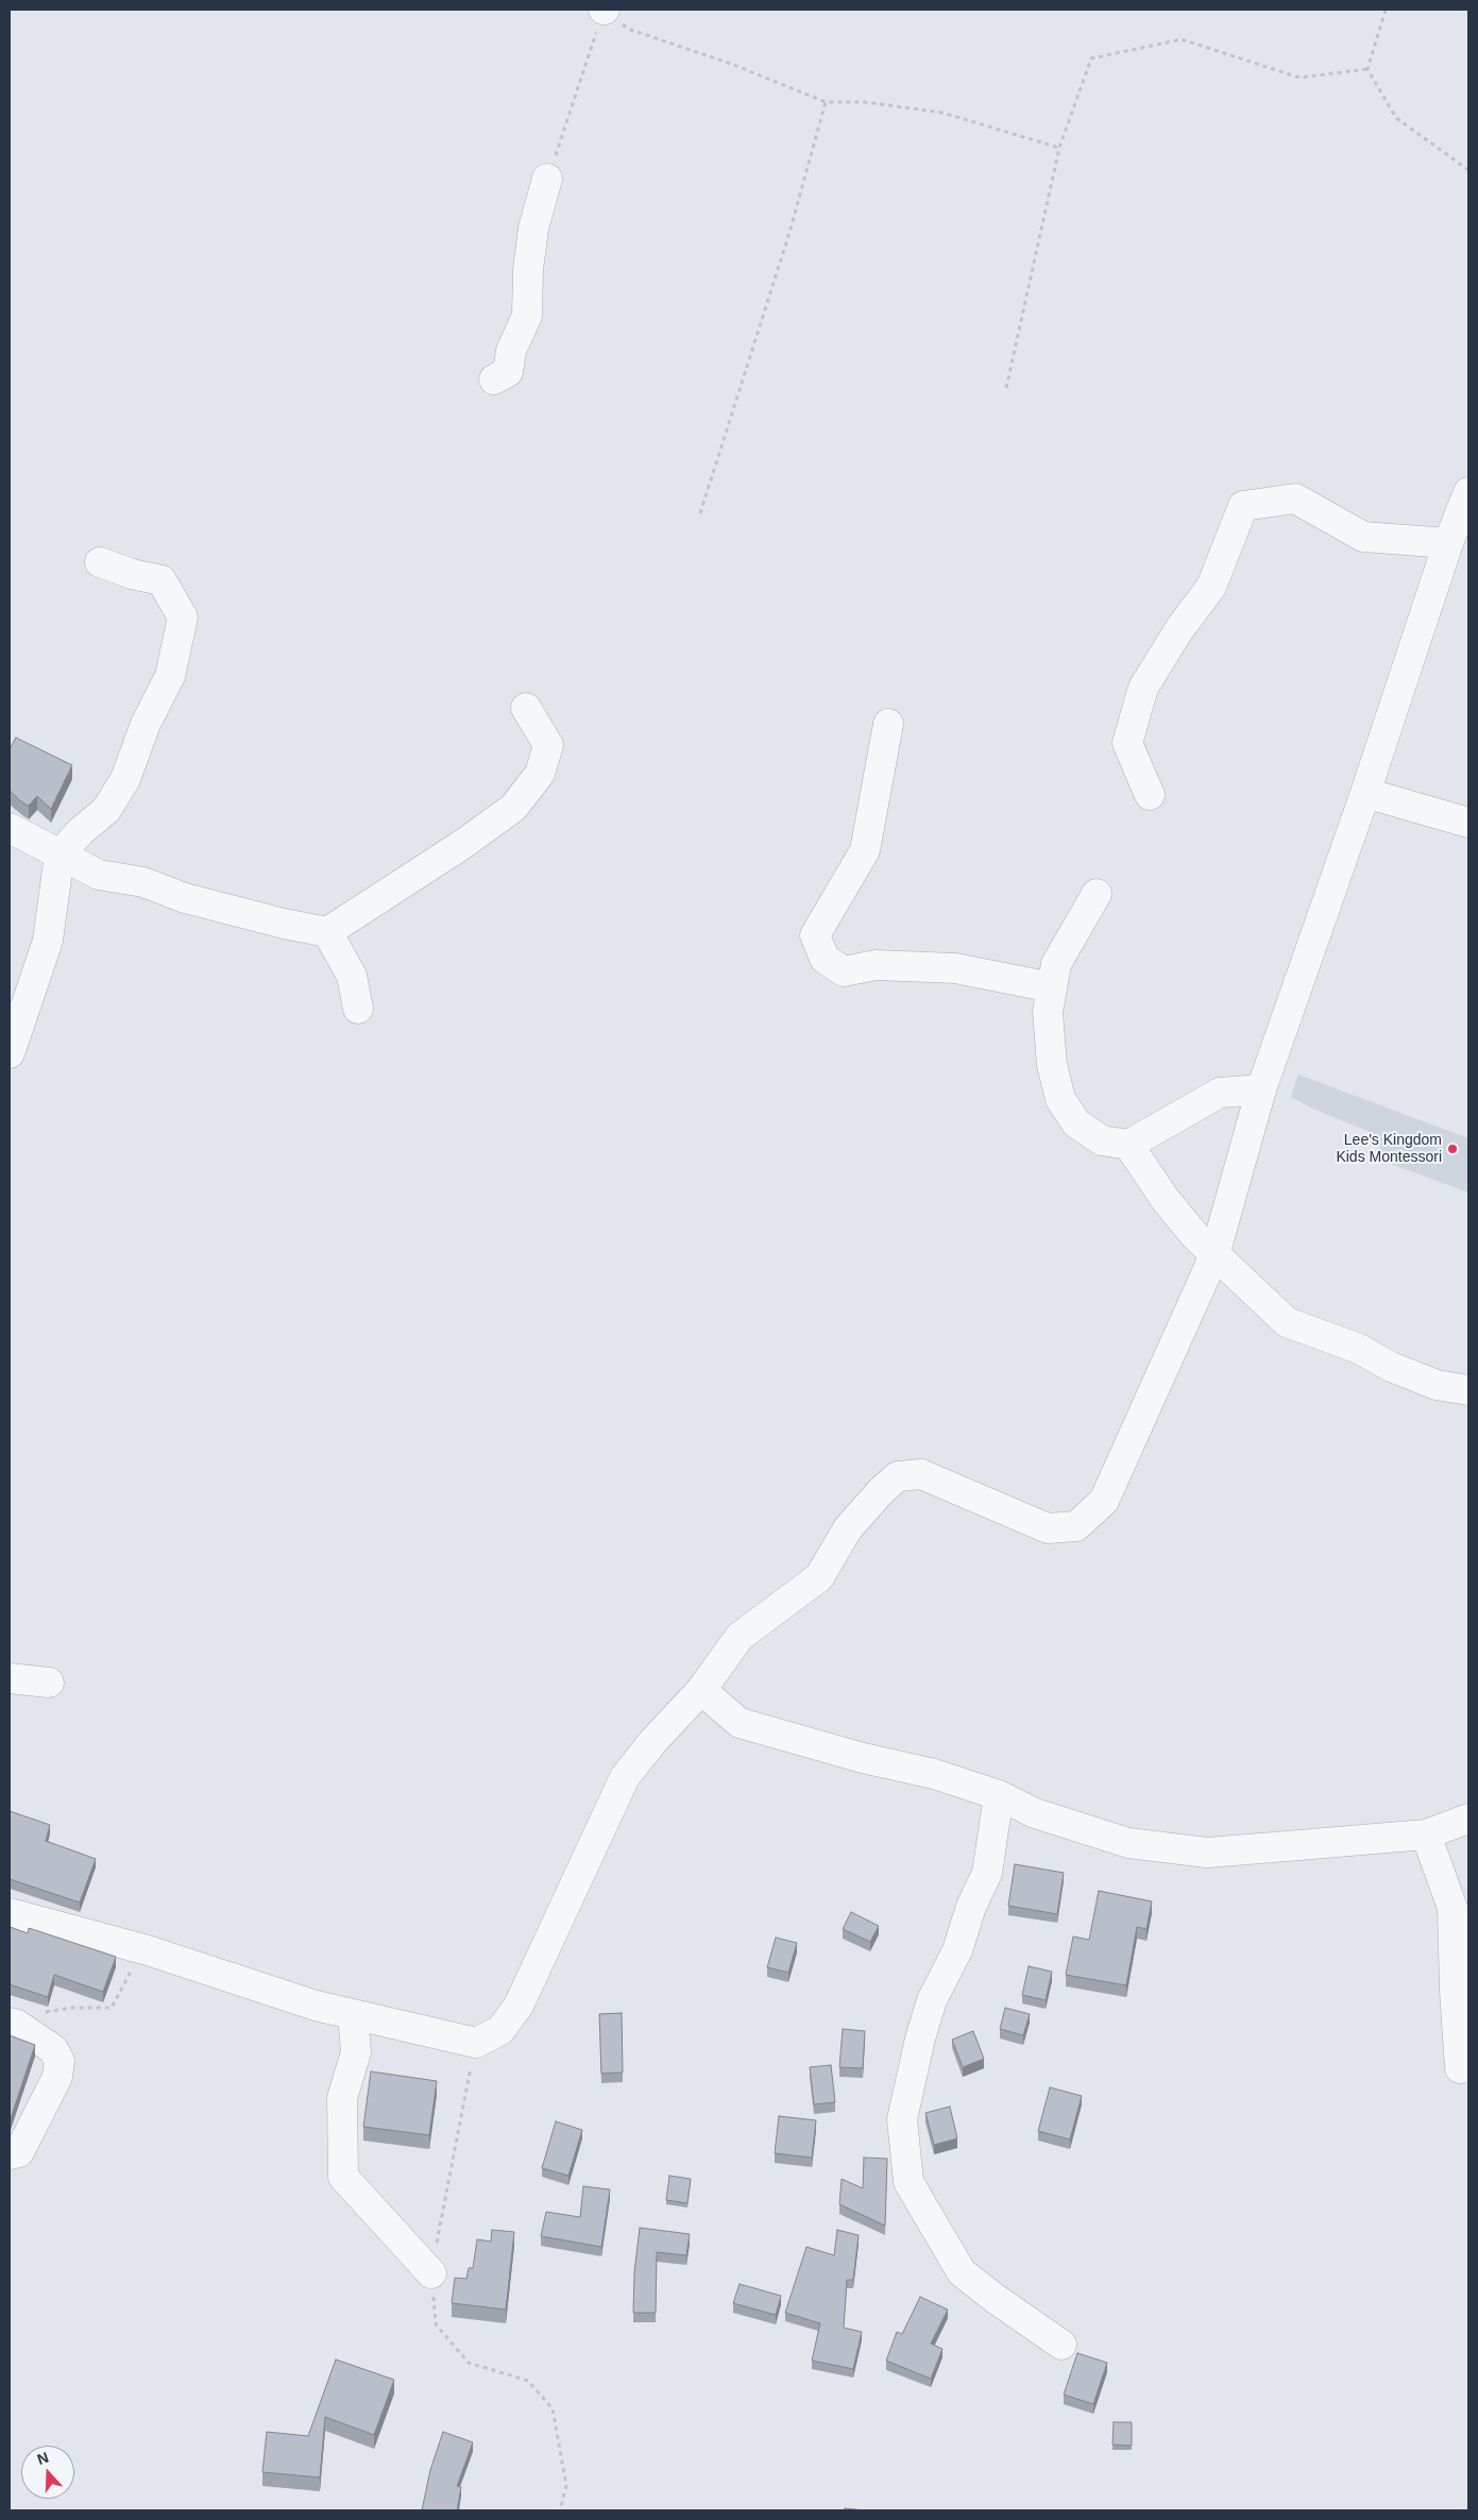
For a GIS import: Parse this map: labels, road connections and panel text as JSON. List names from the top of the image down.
{
  "places": ["Lee's Kingdom Kids Montessori"],
  "north": "top"
}
